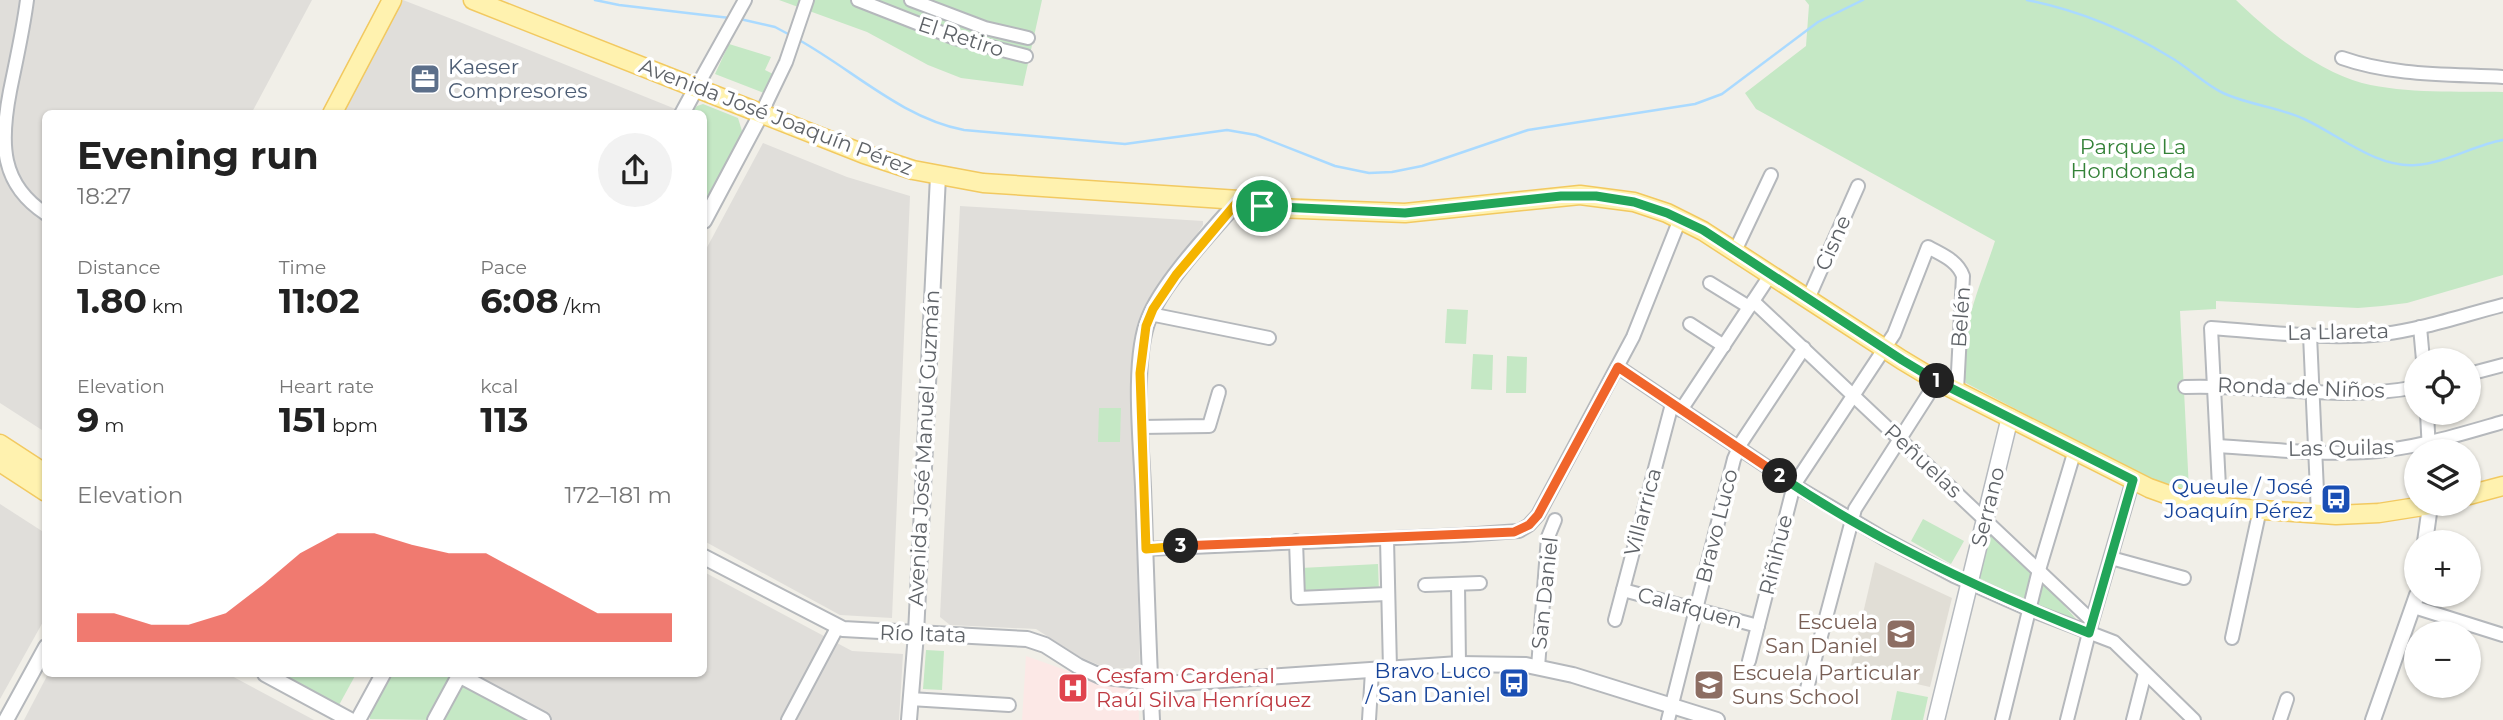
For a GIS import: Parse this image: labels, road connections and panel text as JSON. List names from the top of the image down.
{
  "streets": {
    "main road": ["Avenida José Joaquín Pérez", "Serrano"],
    "street": [
      "El Retiro",
      "Cisne",
      "Belén",
      "La Llareta",
      "Ronda de Niños",
      "Avenida José Manuel Guzmán",
      "Las Quilas",
      "Peñuelas",
      "Villarrica",
      "Bravo Luco",
      "Riñihue",
      "San Daniel",
      "Calafquen",
      "Río Itata"
    ]
  },
  "crossings": [
    ["Avenida José Joaquín Pérez", "Cisne"],
    ["Avenida José Joaquín Pérez", "Belén"],
    ["Avenida José Joaquín Pérez", "Avenida José Manuel Guzmán"],
    ["Avenida José Joaquín Pérez", "Serrano"],
    ["Avenida José Joaquín Pérez", "Villarrica"],
    ["Avenida José Joaquín Pérez", "Riñihue"],
    ["Belén", "Riñihue"],
    ["La Llareta", "Ronda de Niños"],
    ["Avenida José Manuel Guzmán", "Río Itata"],
    ["Peñuelas", "Serrano"],
    ["Peñuelas", "Villarrica"],
    ["Peñuelas", "Bravo Luco"],
    ["Peñuelas", "Riñihue"],
    ["Villarrica", "Calafquen"],
    ["Bravo Luco", "Calafquen"],
    ["Bravo Luco", "Río Itata"],
    ["Riñihue", "Calafquen"],
    ["San Daniel", "Río Itata"]
  ],
  "parks": ["Parque La Hondonada"],
  "places": {
    "office": ["Kaeser Compresores"],
    "bus stop": ["Queule / José Joaquín Pérez", "Bravo Luco / San Daniel"],
    "school or university": ["Escuela San Daniel", "Escuela Particular Suns School"],
    "hospital": ["Cesfam Cardenal Raúl Silva Henríquez"]
  },
  "page": {
    "heading": ["Evening run", "18:27"],
    "stats": [
      ["Distance", "1.80 km"],
      ["Time", "11:02"],
      ["Pace", "6:08 /km"],
      ["Elevation", "9 m"],
      ["Heart rate", "151 bpm"],
      ["kcal", "113"]
    ],
    "map_buttons": ["+", "−"],
    "pins": ["1", "2", "3"],
    "chart": ["Elevation", "172–181 m"]
  }
}
